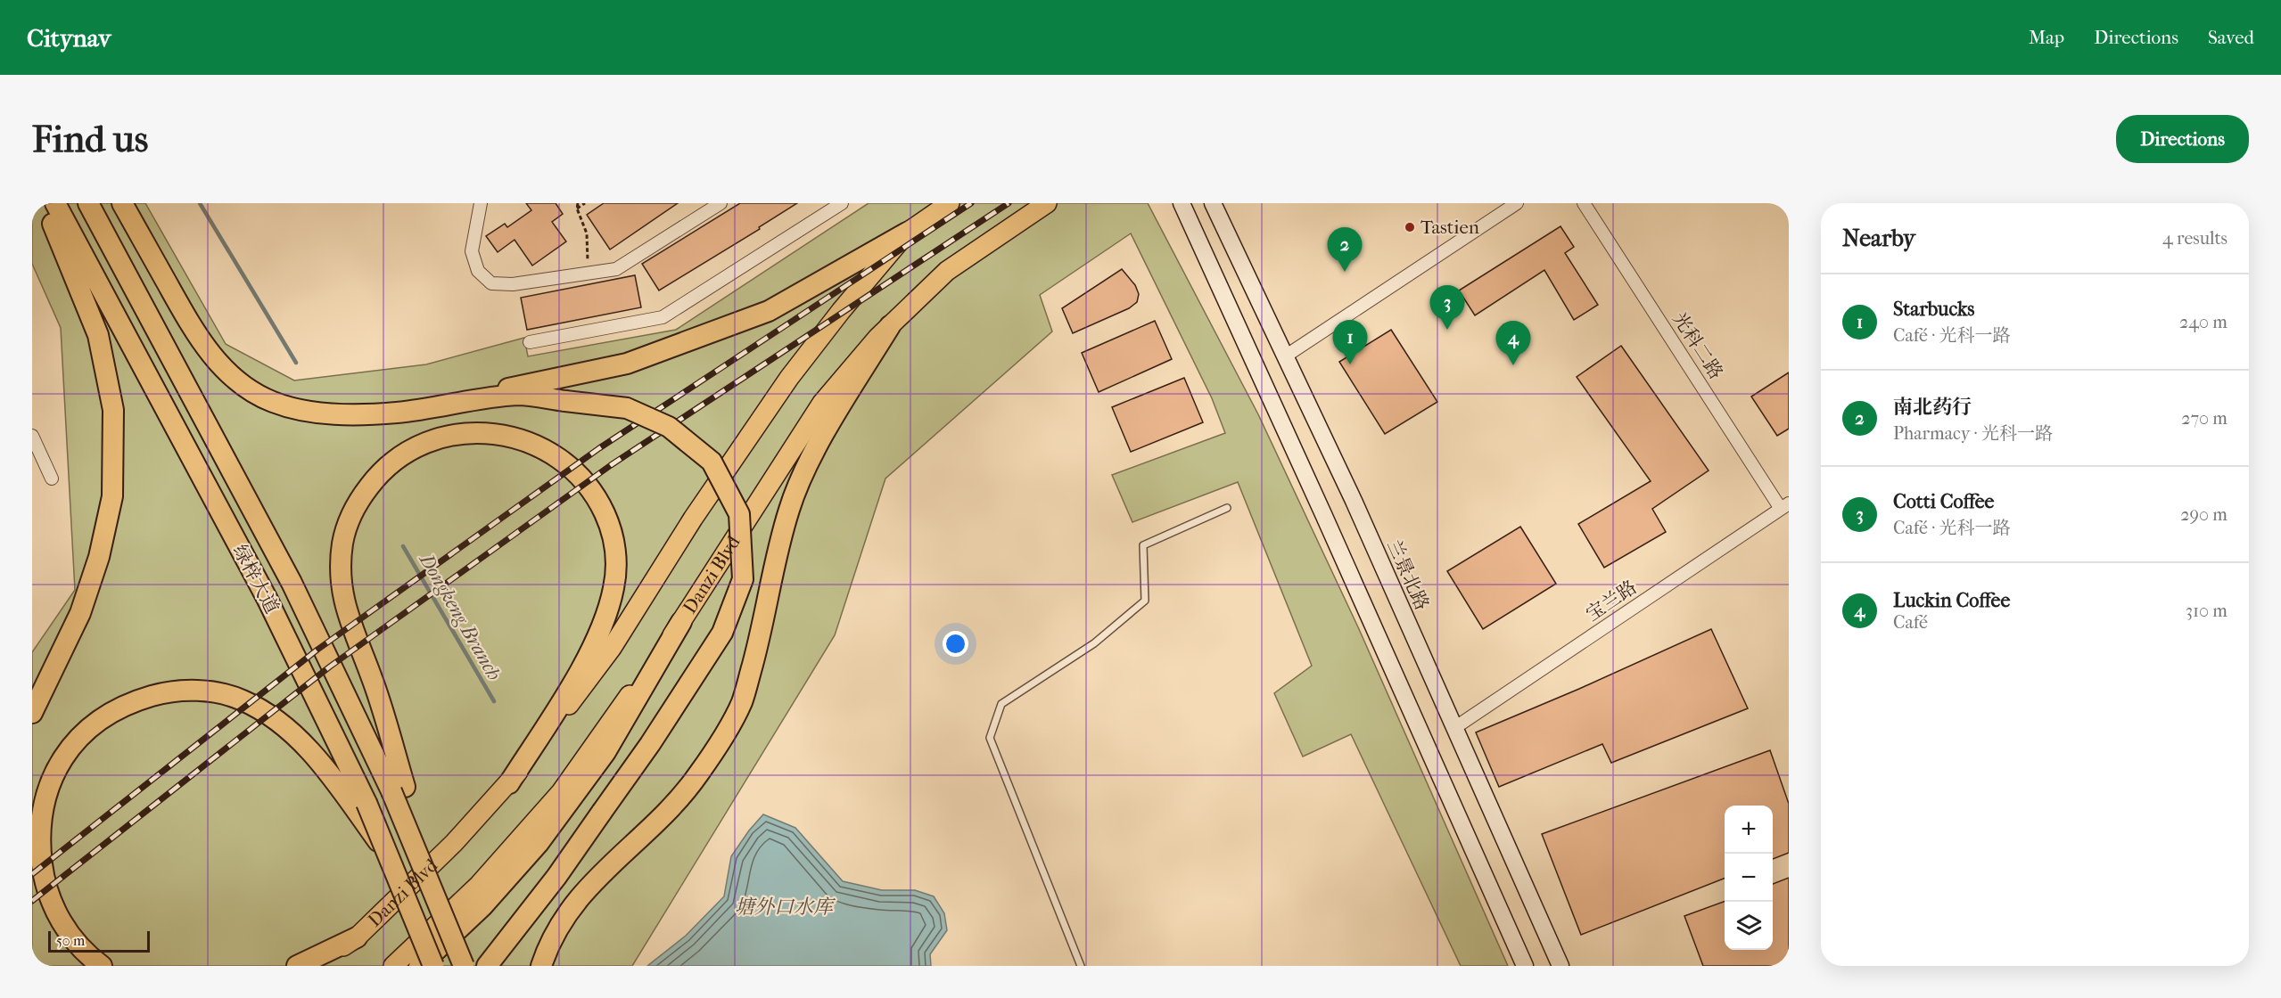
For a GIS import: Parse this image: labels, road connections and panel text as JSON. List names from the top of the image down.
{
  "streets": {
    "highway": ["绿梓大道"],
    "main road": ["Danzi Blvd", "兰景北路"],
    "street": ["光科二路", "宝兰路"]
  },
  "crossings": [
    ["光科二路", "宝兰路"],
    ["兰景北路", "宝兰路"]
  ],
  "water": ["Dongkeng Branch", "塘外口水库"],
  "places": ["Tastien"],
  "scale_bar": "50 m",
  "page": {
    "header": "Citynav",
    "nav": ["Map", "Directions", "Saved"],
    "buttons": "Directions",
    "title": "Find us",
    "heading": ["Nearby", "4 results"],
    "pins": [
      "2",
      "3",
      "1",
      "4"
    ],
    "list": [
      {
        "mark": "1",
        "name": "Starbucks",
        "note": "Café · 光科一路",
        "value": "240 m"
      },
      {
        "mark": "2",
        "name": "南北药行",
        "note": "Pharmacy · 光科一路",
        "value": "270 m"
      },
      {
        "mark": "3",
        "name": "Cotti Coffee",
        "note": "Café · 光科一路",
        "value": "290 m"
      },
      {
        "mark": "4",
        "name": "Luckin Coffee",
        "note": "Café",
        "value": "310 m"
      }
    ],
    "map_buttons": ["+", "−"],
    "scale": "50 m"
  }
}
